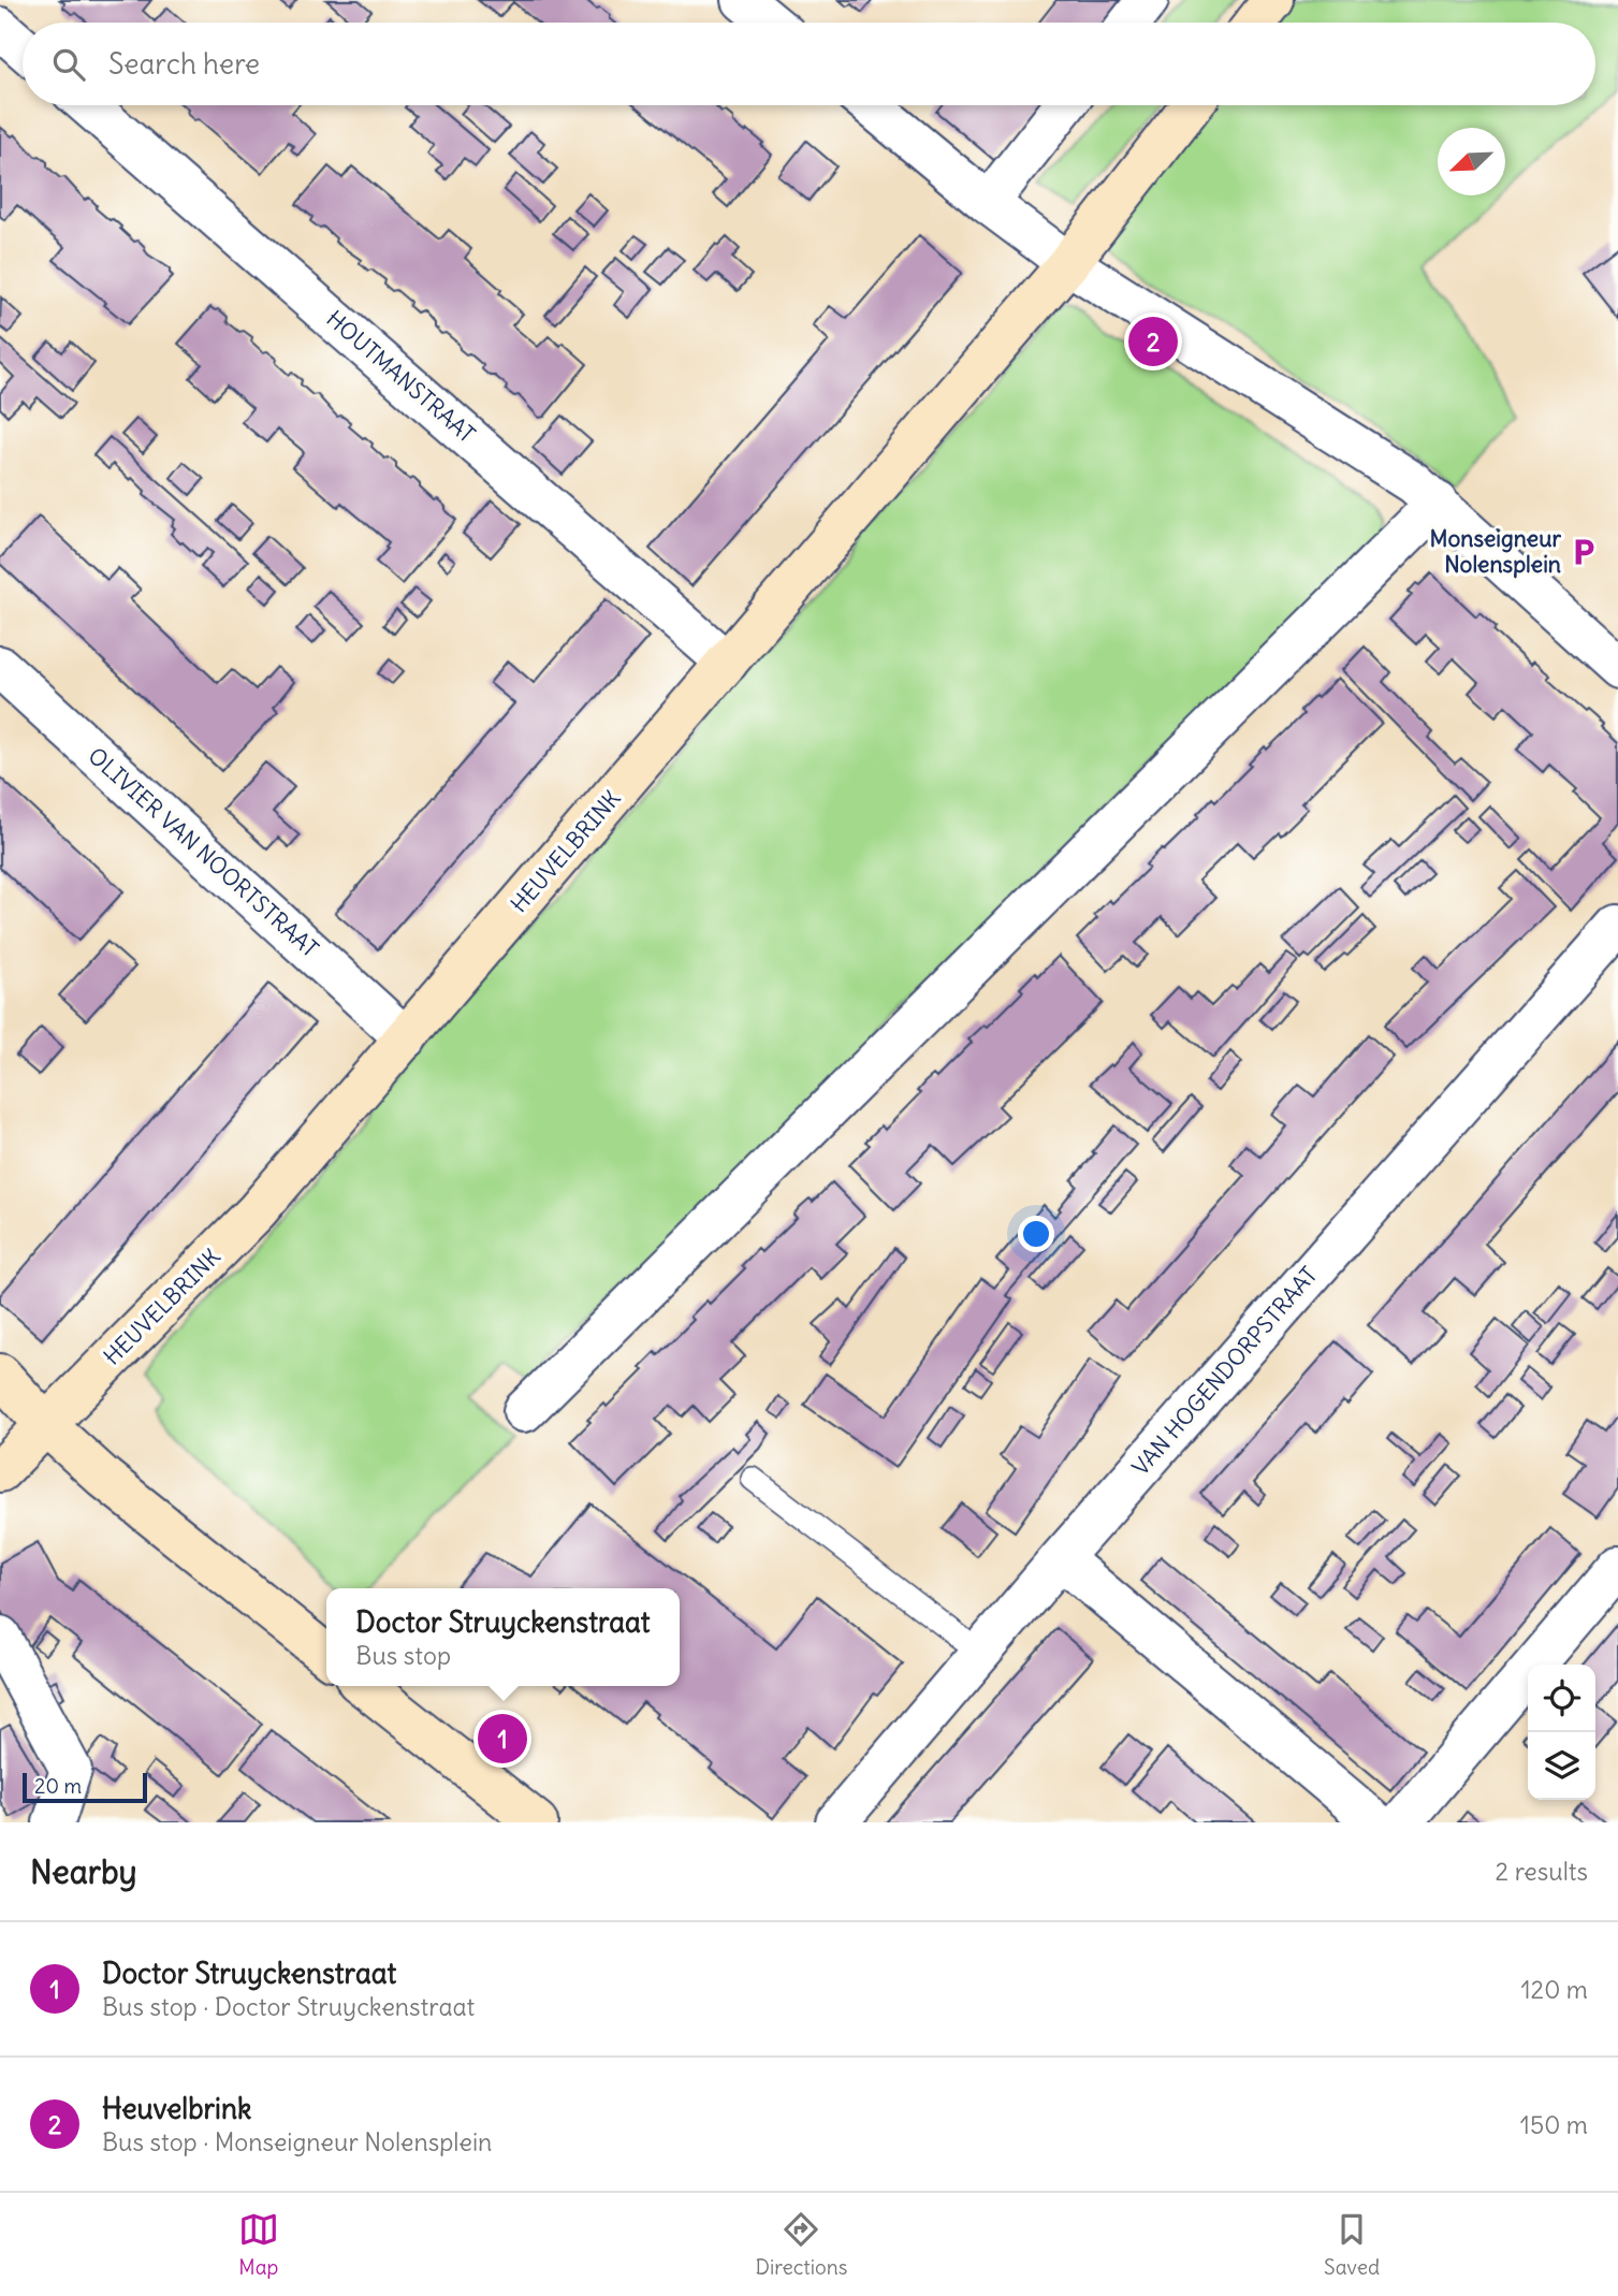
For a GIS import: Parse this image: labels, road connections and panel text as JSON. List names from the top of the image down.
{
  "streets": {
    "street": [
      "HOUTMANSTRAAT",
      "HEUVELBRINK",
      "OLIVIER VAN NOORTSTRAAT",
      "VAN HOGENDORPSTRAAT"
    ]
  },
  "crossings": [
    ["HOUTMANSTRAAT", "HEUVELBRINK"],
    ["HEUVELBRINK", "OLIVIER VAN NOORTSTRAAT"]
  ],
  "places": {
    "parking": ["Monseigneur Nolensplein"]
  },
  "scale_bar": "20 m",
  "north": "bottom left",
  "page": {
    "search": "Search here",
    "pins": ["2", "1"],
    "popup": ["Doctor Struyckenstraat", "Bus stop"],
    "scale": "20 m",
    "heading": ["Nearby", "2 results"],
    "list": [
      {
        "mark": "1",
        "name": "Doctor Struyckenstraat",
        "note": "Bus stop · Doctor Struyckenstraat",
        "value": "120 m"
      },
      {
        "mark": "2",
        "name": "Heuvelbrink",
        "note": "Bus stop · Monseigneur Nolensplein",
        "value": "150 m"
      }
    ],
    "nav": ["Map", "Directions", "Saved"]
  }
}
